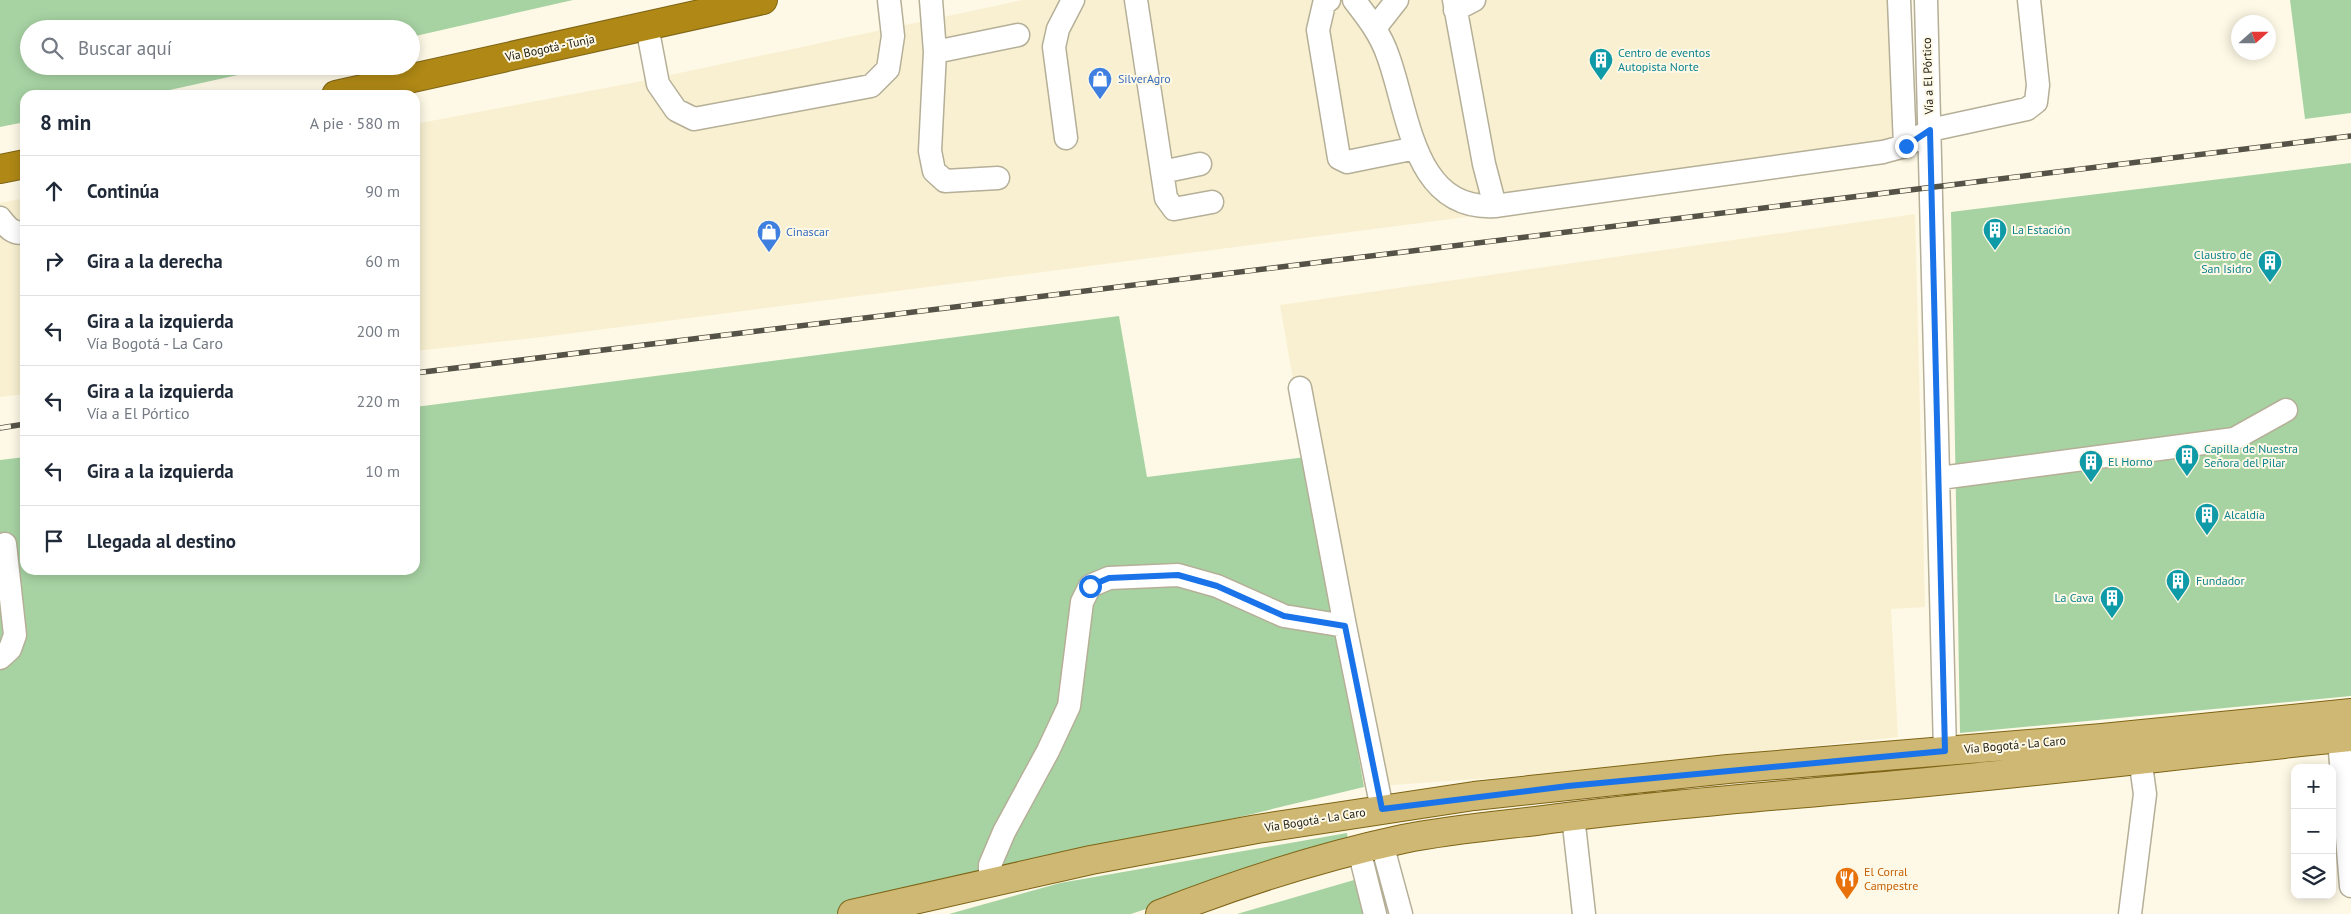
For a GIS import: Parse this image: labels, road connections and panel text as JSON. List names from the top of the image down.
{
  "streets": {
    "highway": ["Vía Bogotá - Tunja"],
    "main road": ["Vía Bogotá - La Caro"],
    "street": ["Vía a El Pórtico"]
  },
  "crossings": [
    ["Vía a El Pórtico", "Vía Bogotá - La Caro"]
  ],
  "places": {
    "building": [
      "Centro de eventos Autopista Norte",
      "La Estación",
      "Claustro de San Isidro",
      "Capilla de Nuestra Señora del Pilar",
      "El Horno",
      "Alcaldía",
      "Fundador",
      "La Cava"
    ],
    "shop": ["SilverAgro", "Cinascar"],
    "restaurant": ["El Corral Campestre"]
  },
  "north": "right",
  "page": {
    "search": "Buscar aquí",
    "heading": ["8 min", "A pie · 580 m"],
    "list": [
      ["Continúa", "90 m"],
      ["Gira a la derecha", "60 m"],
      ["Gira a la izquierda", "Vía Bogotá - La Caro", "200 m"],
      ["Gira a la izquierda", "Vía a El Pórtico", "220 m"],
      ["Gira a la izquierda", "10 m"],
      "Llegada al destino"
    ],
    "map_buttons": ["+", "−"]
  }
}
